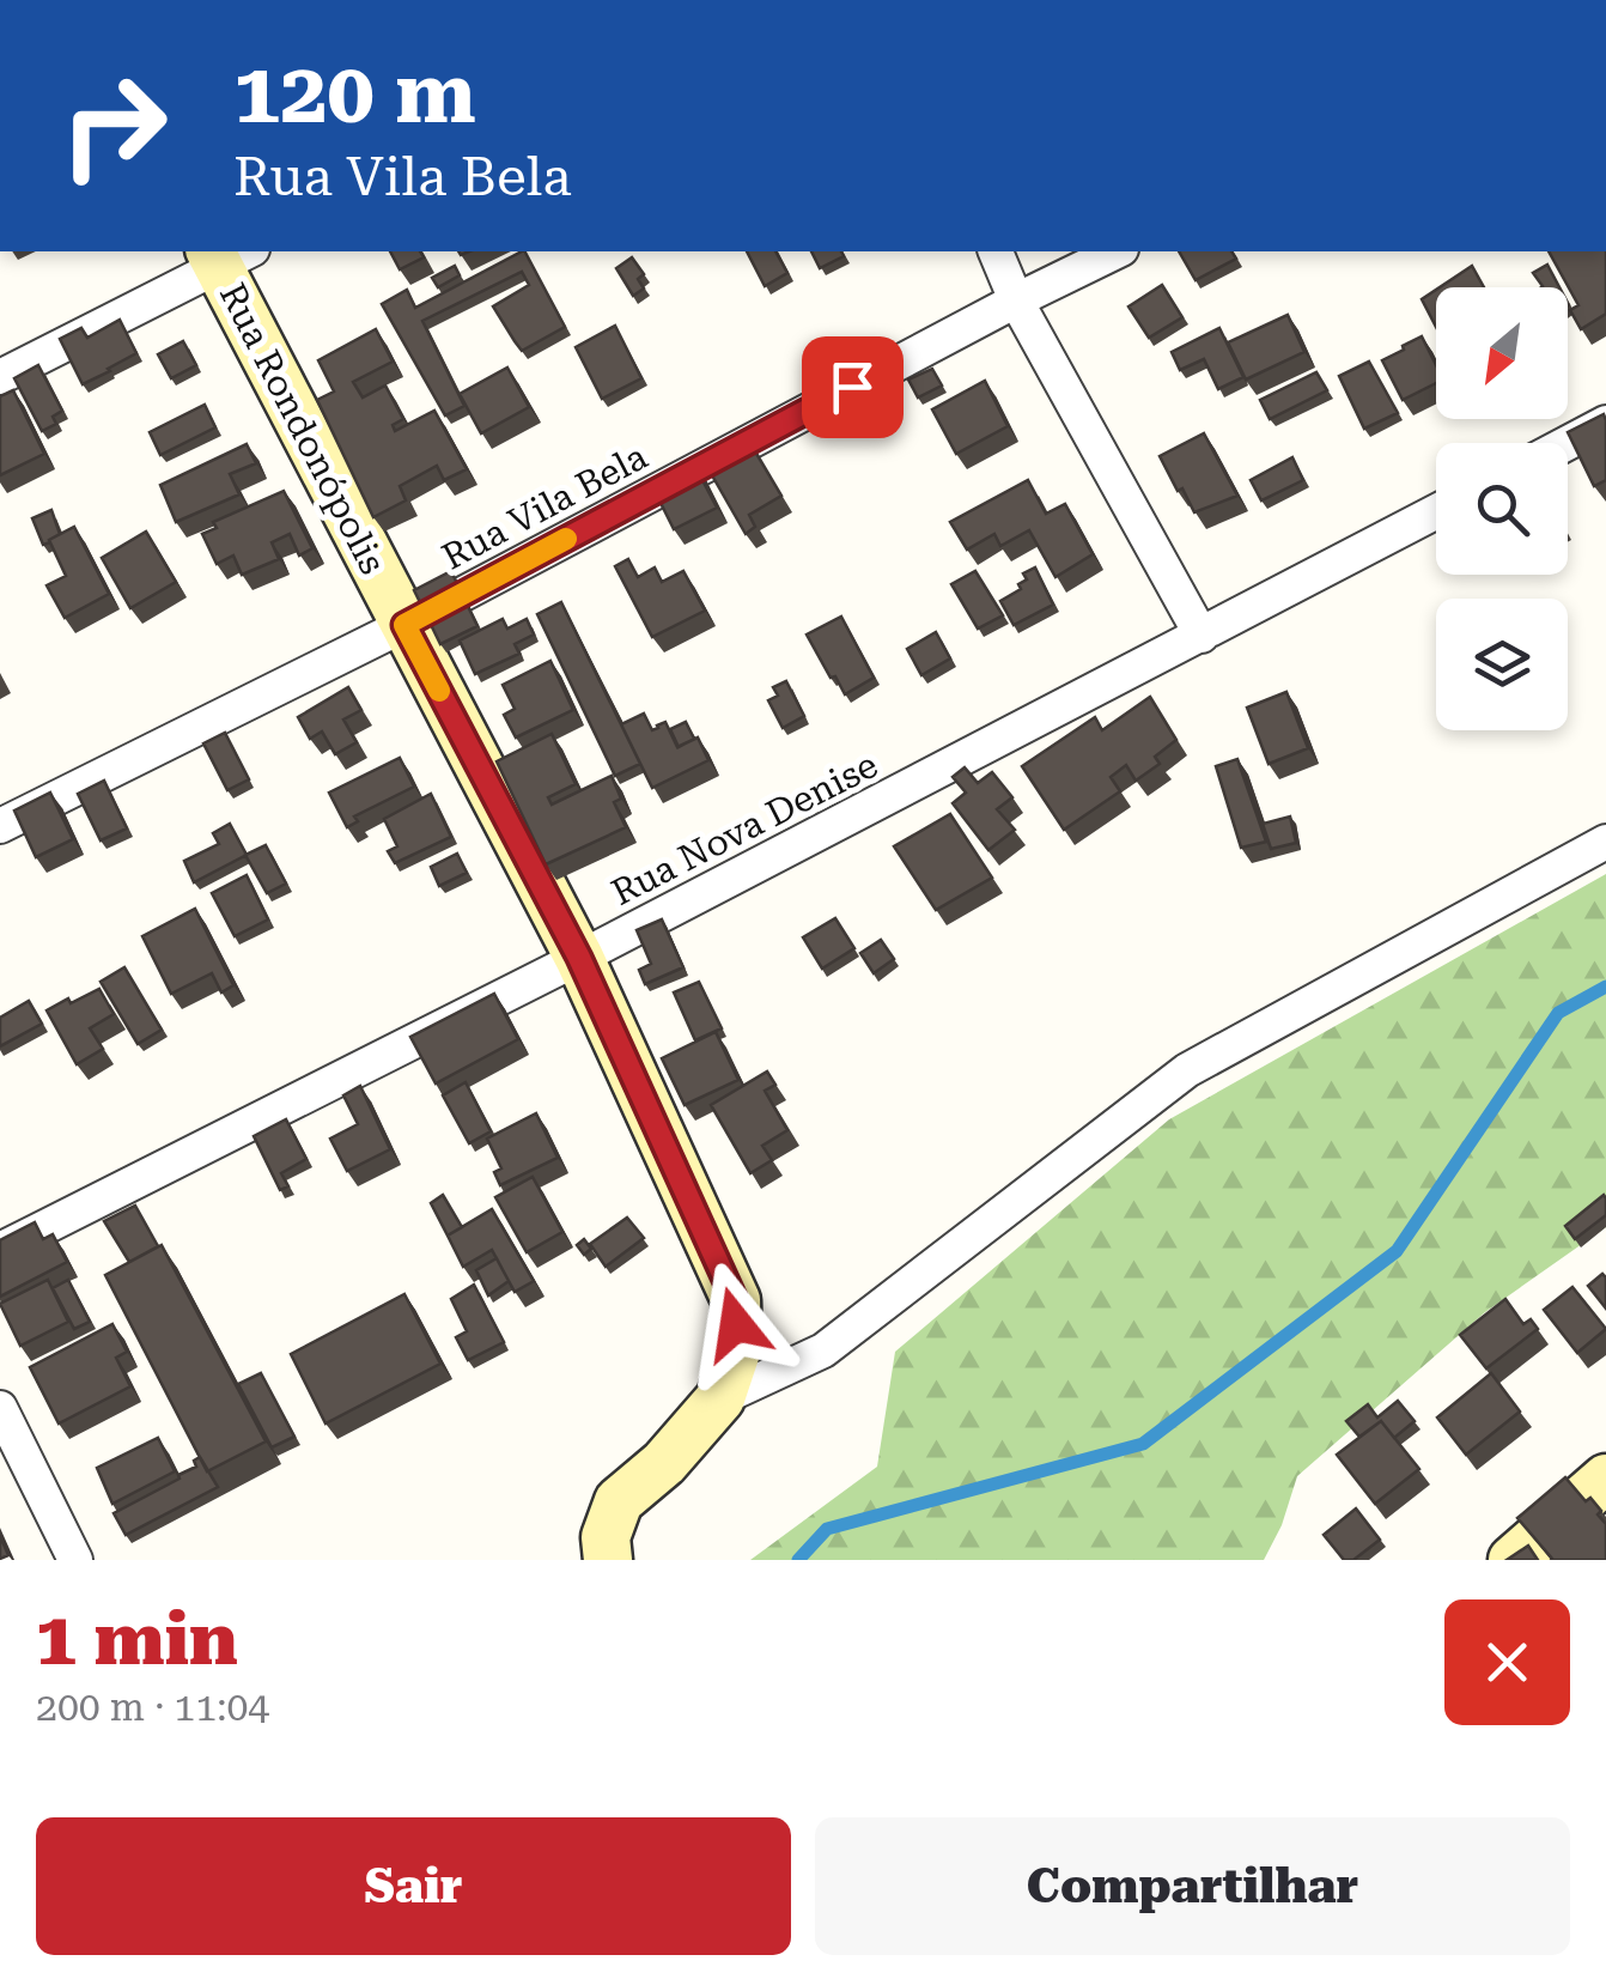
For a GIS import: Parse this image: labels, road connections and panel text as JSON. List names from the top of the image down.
{
  "streets": {
    "street": ["Rua Rondonópolis", "Rua Vila Bela", "Rua Nova Denise"]
  },
  "crossings": [
    ["Rua Rondonópolis", "Rua Vila Bela"],
    ["Rua Rondonópolis", "Rua Nova Denise"]
  ],
  "north": "bottom left",
  "page": {
    "turn": ["120 m", "Rua Vila Bela"],
    "heading": ["1 min", "200 m · 11:04"],
    "buttons": ["Sair", "Compartilhar"]
  }
}
